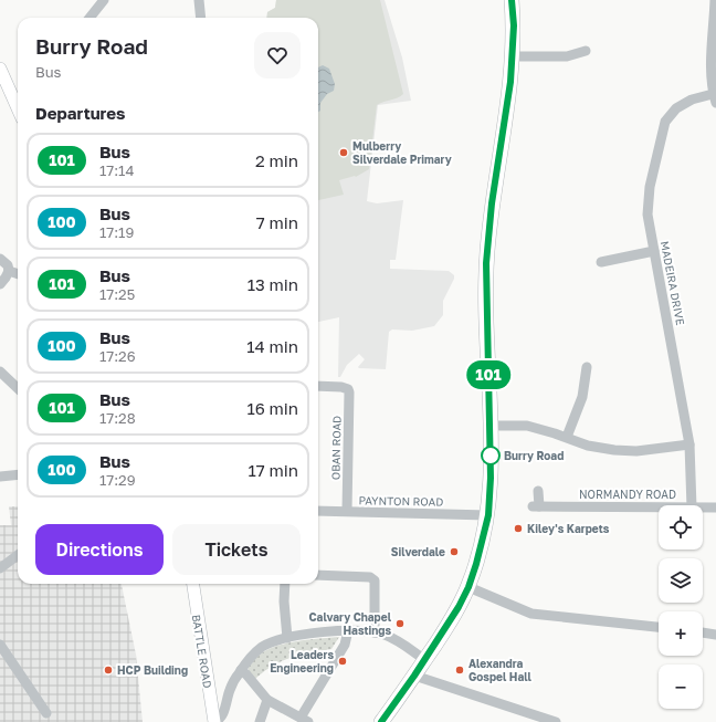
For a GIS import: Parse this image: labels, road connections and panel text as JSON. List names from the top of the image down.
{
  "streets": {
    "main road": ["BATTLE ROAD"],
    "street": [
      "MADEIRA DRIVE",
      "OBAN ROAD",
      "NORMANDY ROAD",
      "PAYNTON ROAD"
    ]
  },
  "crossings": [
    ["OBAN ROAD", "PAYNTON ROAD"]
  ],
  "places": [
    "Mulberry Silverdale Primary",
    "Burry Road",
    "Kiley's Karpets",
    "Silverdale",
    "Calvary Chapel Hastings",
    "Leaders Engineering",
    "HCP Building",
    "Alexandra Gospel Hall"
  ],
  "lines": ["bus line 101"],
  "page": {
    "on_map": "101",
    "heading": [
      ["Burry Road", "Bus"],
      "Departures"
    ],
    "list": [
      {
        "mark": "101",
        "name": "Bus",
        "note": "17:14",
        "value": "2 min"
      },
      {
        "mark": "100",
        "name": "Bus",
        "note": "17:19",
        "value": "7 min"
      },
      {
        "mark": "101",
        "name": "Bus",
        "note": "17:25",
        "value": "13 min"
      },
      {
        "mark": "100",
        "name": "Bus",
        "note": "17:26",
        "value": "14 min"
      },
      {
        "mark": "101",
        "name": "Bus",
        "note": "17:28",
        "value": "16 min"
      },
      {
        "mark": "100",
        "name": "Bus",
        "note": "17:29",
        "value": "17 min"
      }
    ],
    "map_buttons": ["+", "−"],
    "buttons": ["Directions", "Tickets"]
  }
}
